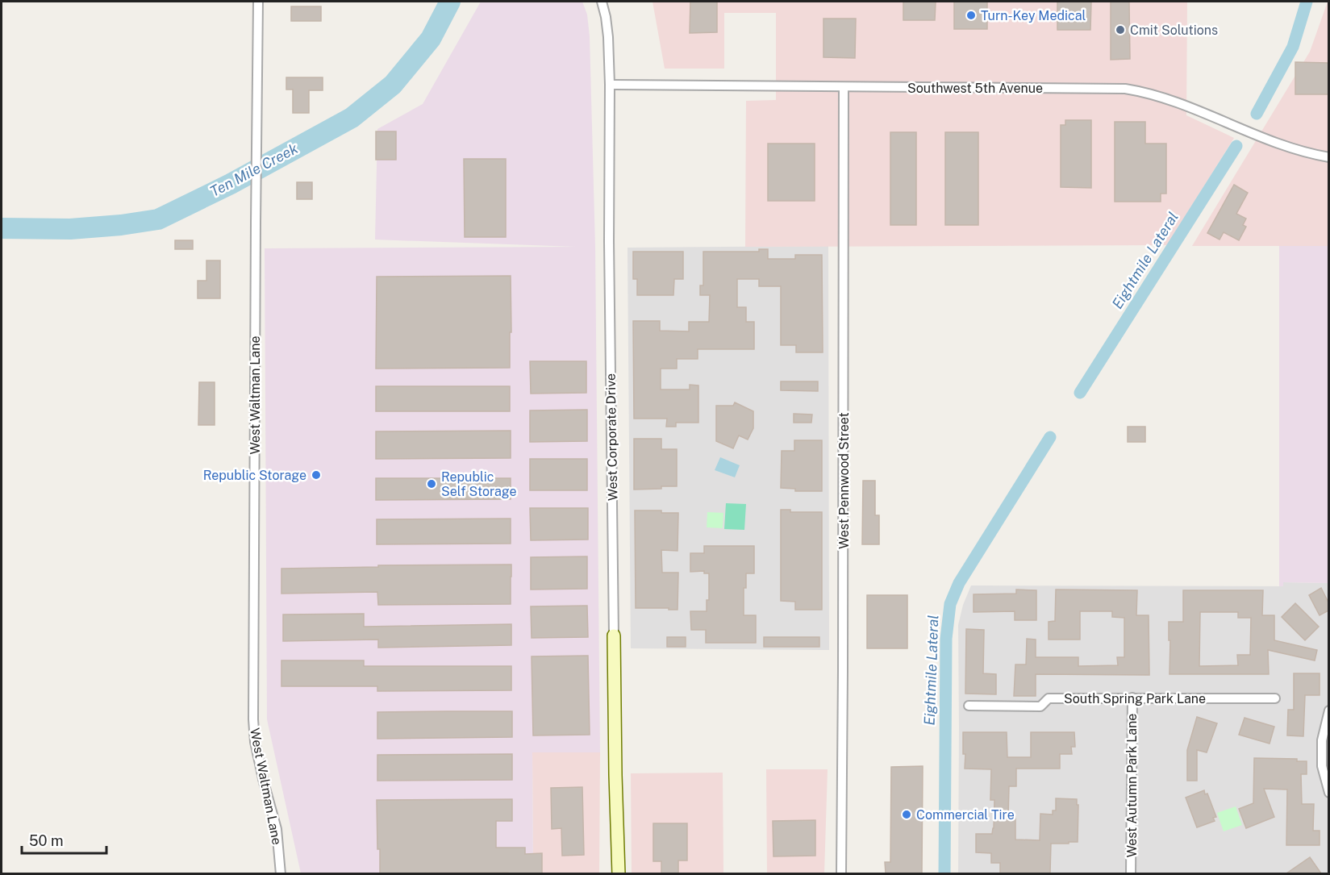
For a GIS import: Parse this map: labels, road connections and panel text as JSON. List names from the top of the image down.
{
  "streets": {
    "street": [
      "Southwest 5th Avenue",
      "West Waltman Lane",
      "West Corporate Drive",
      "West Pennwood Street",
      "South Spring Park Lane",
      "West Autumn Park Lane"
    ]
  },
  "crossings": [
    ["Southwest 5th Avenue", "West Corporate Drive"],
    ["Southwest 5th Avenue", "West Pennwood Street"],
    ["South Spring Park Lane", "West Autumn Park Lane"]
  ],
  "water": ["Ten Mile Creek", "Eightmile Lateral"],
  "places": [
    "Turn-Key Medical",
    "Cmit Solutions",
    "Republic Storage",
    "Republic Self Storage",
    "Commercial Tire"
  ],
  "scale_bar": "50 m"
}
